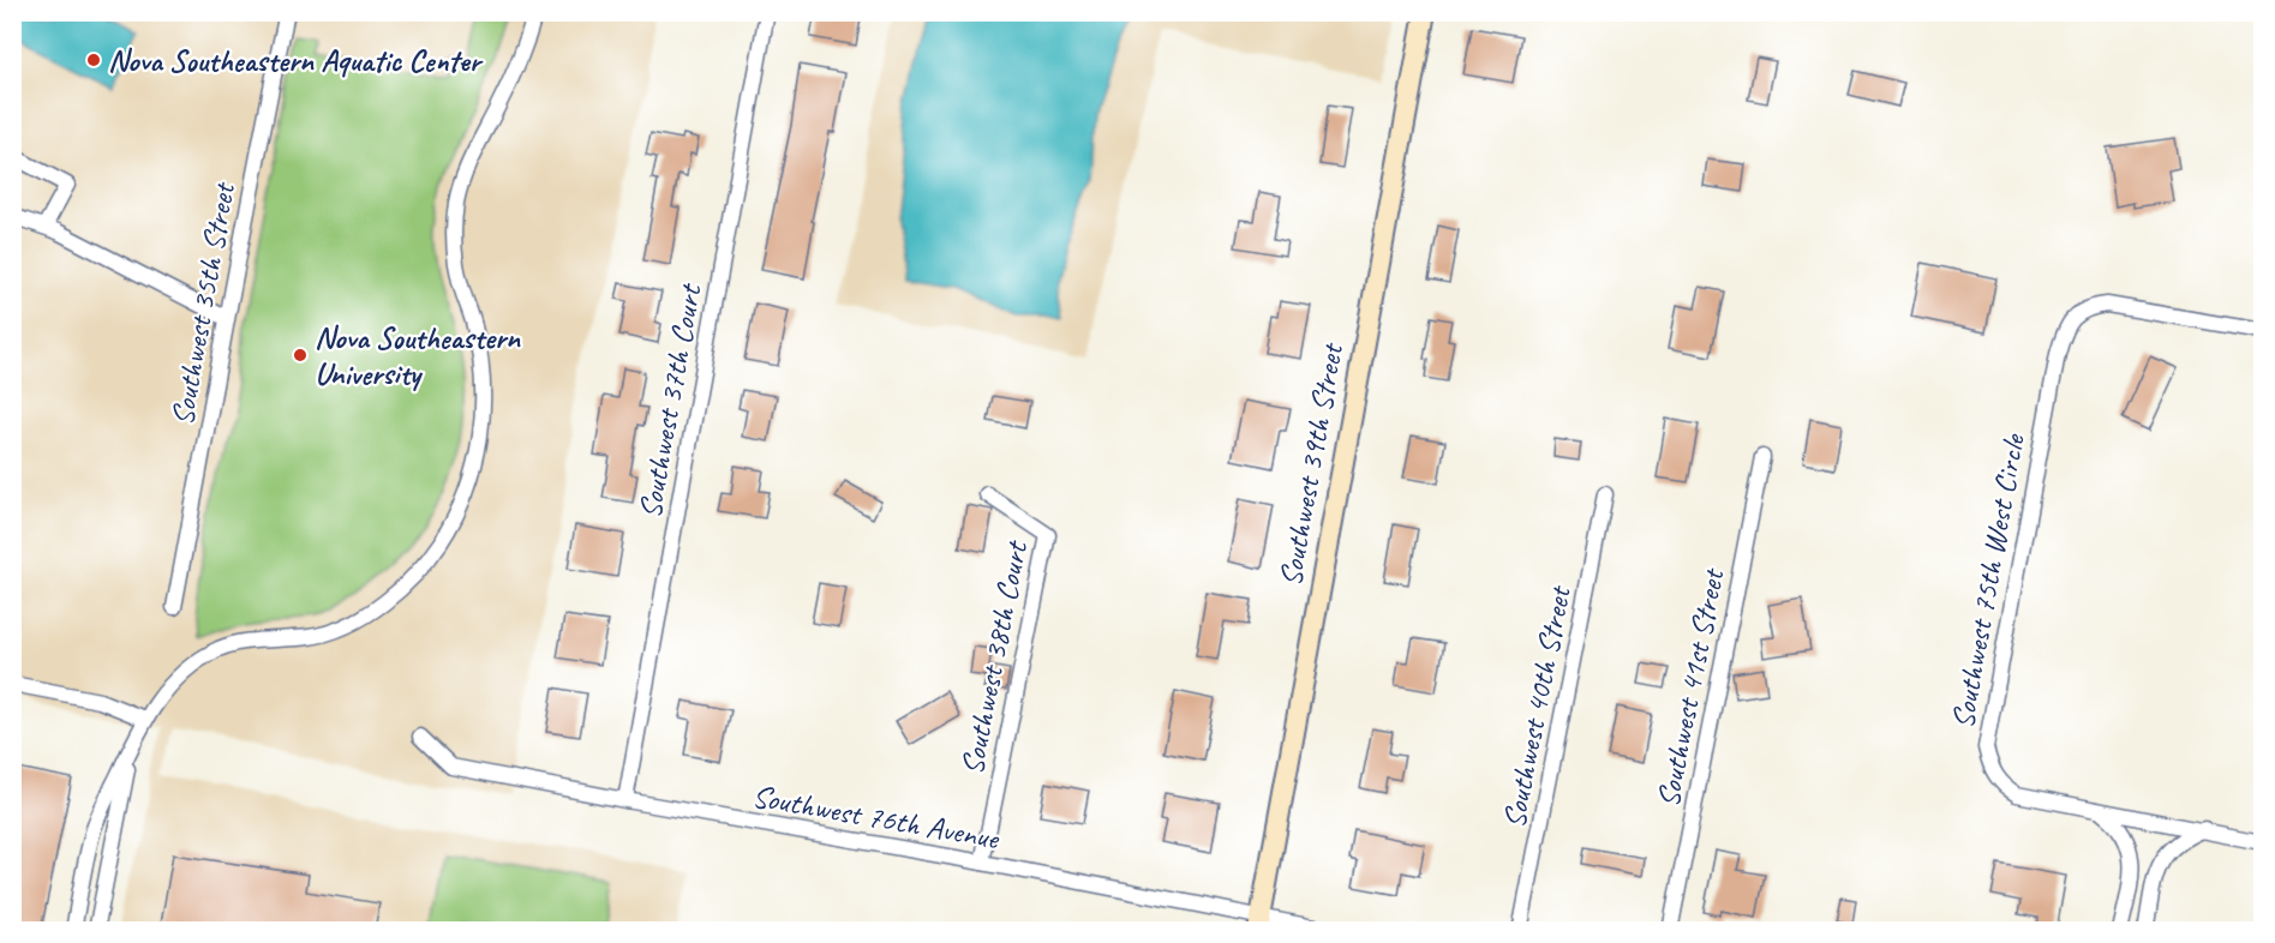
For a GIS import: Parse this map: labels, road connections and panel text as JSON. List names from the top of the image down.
{
  "streets": {
    "street": [
      "Southwest 35th Street",
      "Southwest 37th Court",
      "Southwest 39th Street",
      "Southwest 75th West Circle",
      "Southwest 38th Court",
      "Southwest 41st Street",
      "Southwest 40th Street",
      "Southwest 76th Avenue"
    ]
  },
  "crossings": [
    ["Southwest 37th Court", "Southwest 76th Avenue"],
    ["Southwest 39th Street", "Southwest 76th Avenue"],
    ["Southwest 38th Court", "Southwest 76th Avenue"]
  ],
  "places": ["Nova Southeastern Aquatic Center", "Nova Southeastern University"]
}
